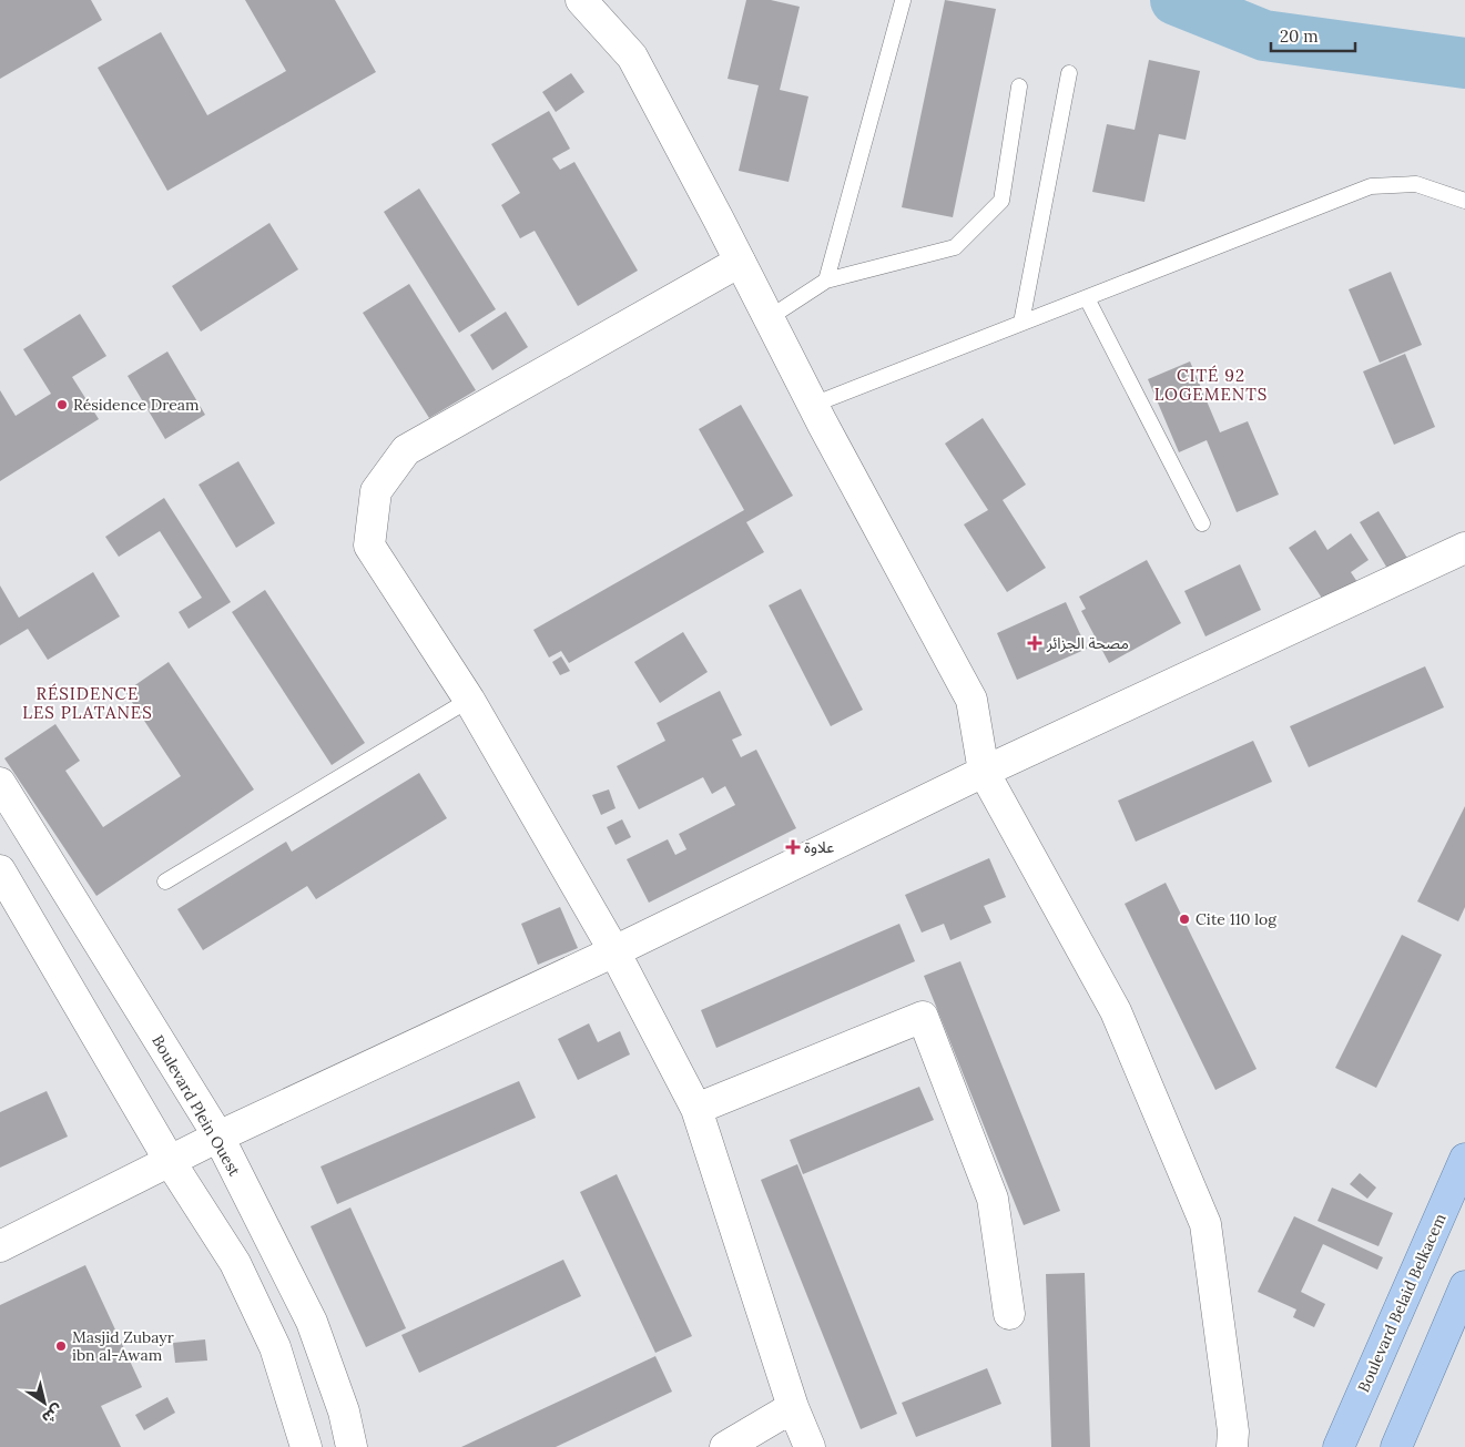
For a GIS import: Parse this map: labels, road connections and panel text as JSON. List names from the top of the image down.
{
  "streets": {
    "main road": ["Boulevard Belaid Belkacem"],
    "street": ["Boulevard Plein Ouest"]
  },
  "districts": ["CITÉ 92 LOGEMENTS", "RÉSIDENCE LES PLATANES"],
  "places": {
    "other": ["Résidence Dream", "Cite 110 log", "Masjid Zubayr ibn al-Awam"],
    "health": ["مصحة الجزائر", "علاوة"]
  },
  "scale_bar": "20 m",
  "north": "bottom right"
}
